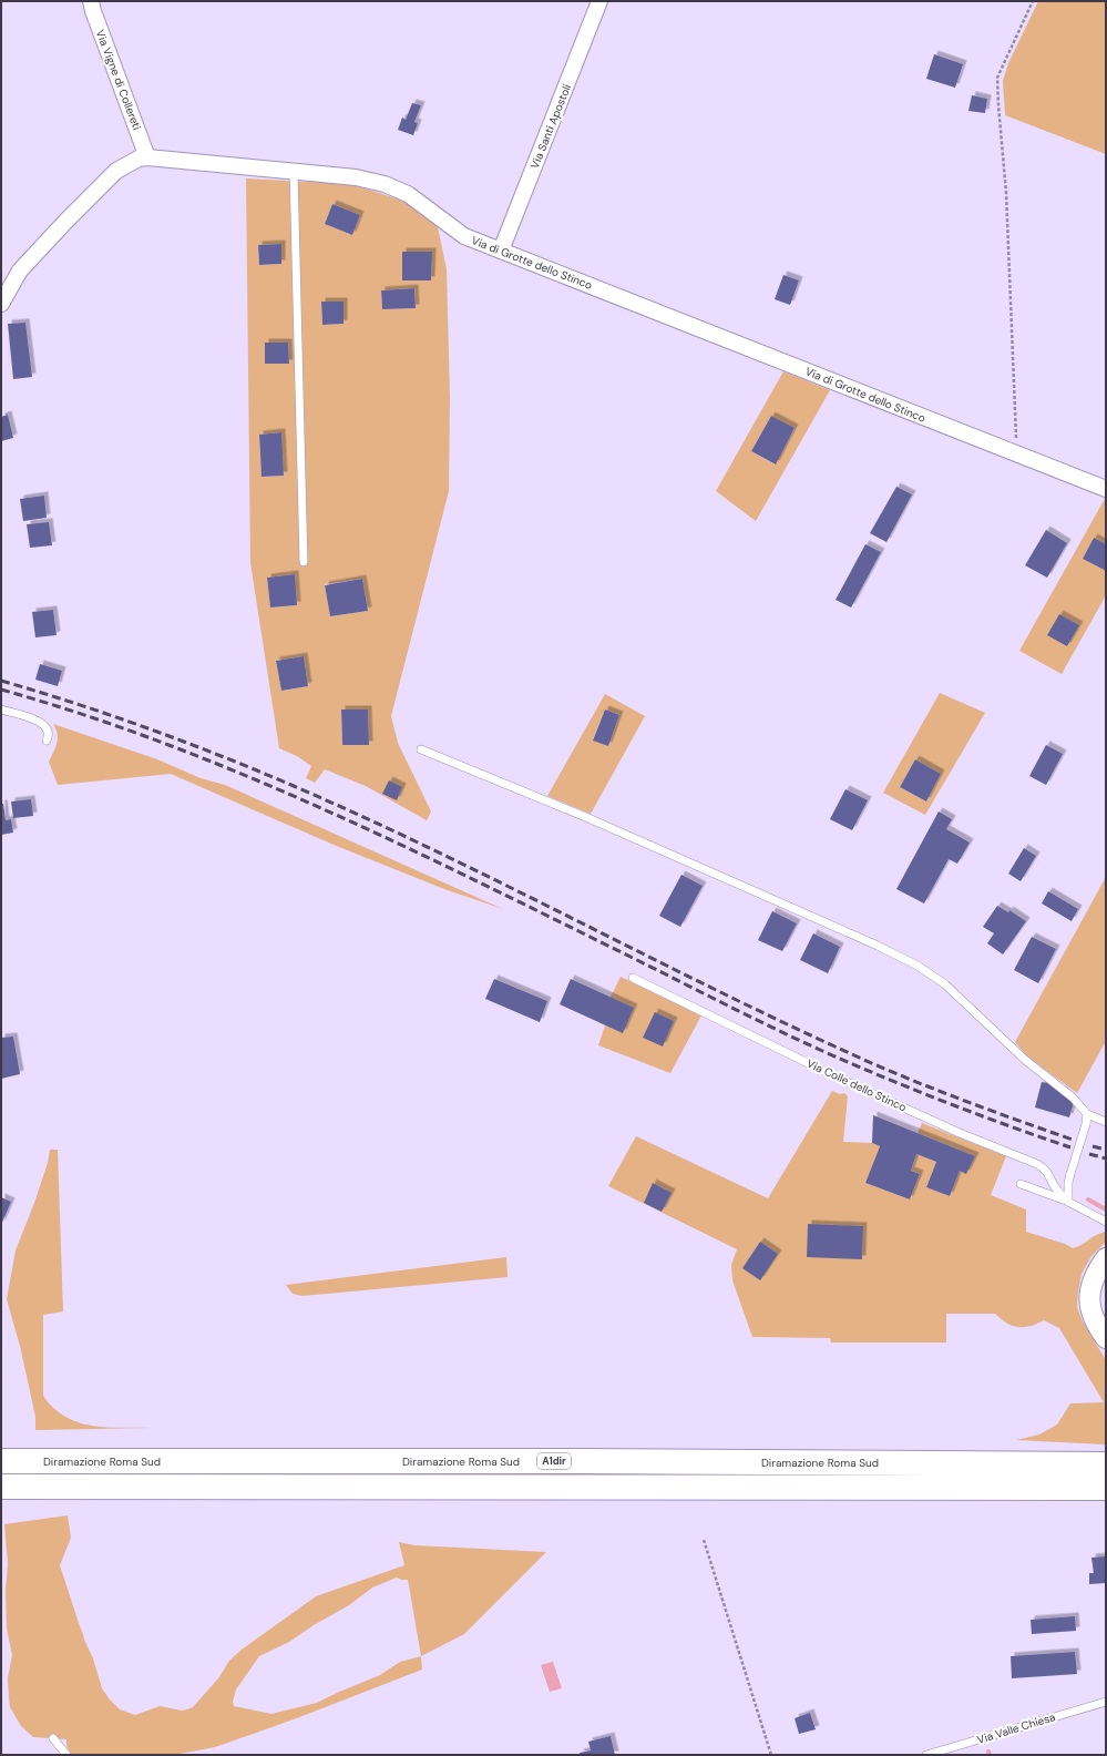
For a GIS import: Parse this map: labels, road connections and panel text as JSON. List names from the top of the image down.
{
  "streets": {
    "highway": ["Diramazione Roma Sud", "A1dir"],
    "street": ["Via Vigne di Collereti", "Via Santi Apostoli", "Via di Grotte dello Stinco"],
    "lane": ["Via Colle dello Stinco", "Via Valle Chiesa"]
  },
  "crossings": [
    ["Via Vigne di Collereti", "Via di Grotte dello Stinco"],
    ["Via Santi Apostoli", "Via di Grotte dello Stinco"]
  ]
}
